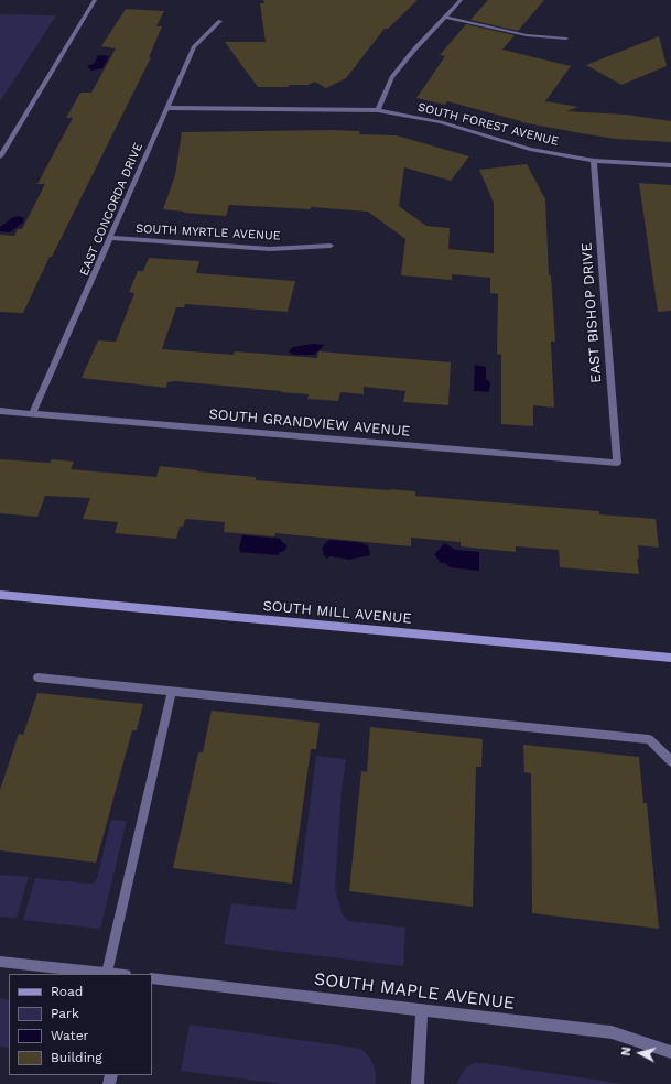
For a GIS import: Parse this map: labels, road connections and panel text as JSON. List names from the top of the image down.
{
  "streets": {
    "main road": ["SOUTH MILL AVENUE"],
    "street": [
      "SOUTH FOREST AVENUE",
      "EAST CONCORDA DRIVE",
      "SOUTH MYRTLE AVENUE",
      "EAST BISHOP DRIVE",
      "SOUTH GRANDVIEW AVENUE",
      "SOUTH MAPLE AVENUE"
    ]
  },
  "crossings": [
    ["SOUTH FOREST AVENUE", "EAST CONCORDA DRIVE"],
    ["SOUTH FOREST AVENUE", "EAST BISHOP DRIVE"],
    ["EAST CONCORDA DRIVE", "SOUTH MYRTLE AVENUE"],
    ["EAST CONCORDA DRIVE", "SOUTH GRANDVIEW AVENUE"],
    ["EAST BISHOP DRIVE", "SOUTH GRANDVIEW AVENUE"]
  ],
  "legend": [
    "Road",
    "Park",
    "Water",
    "Building"
  ],
  "north": "left"
}
